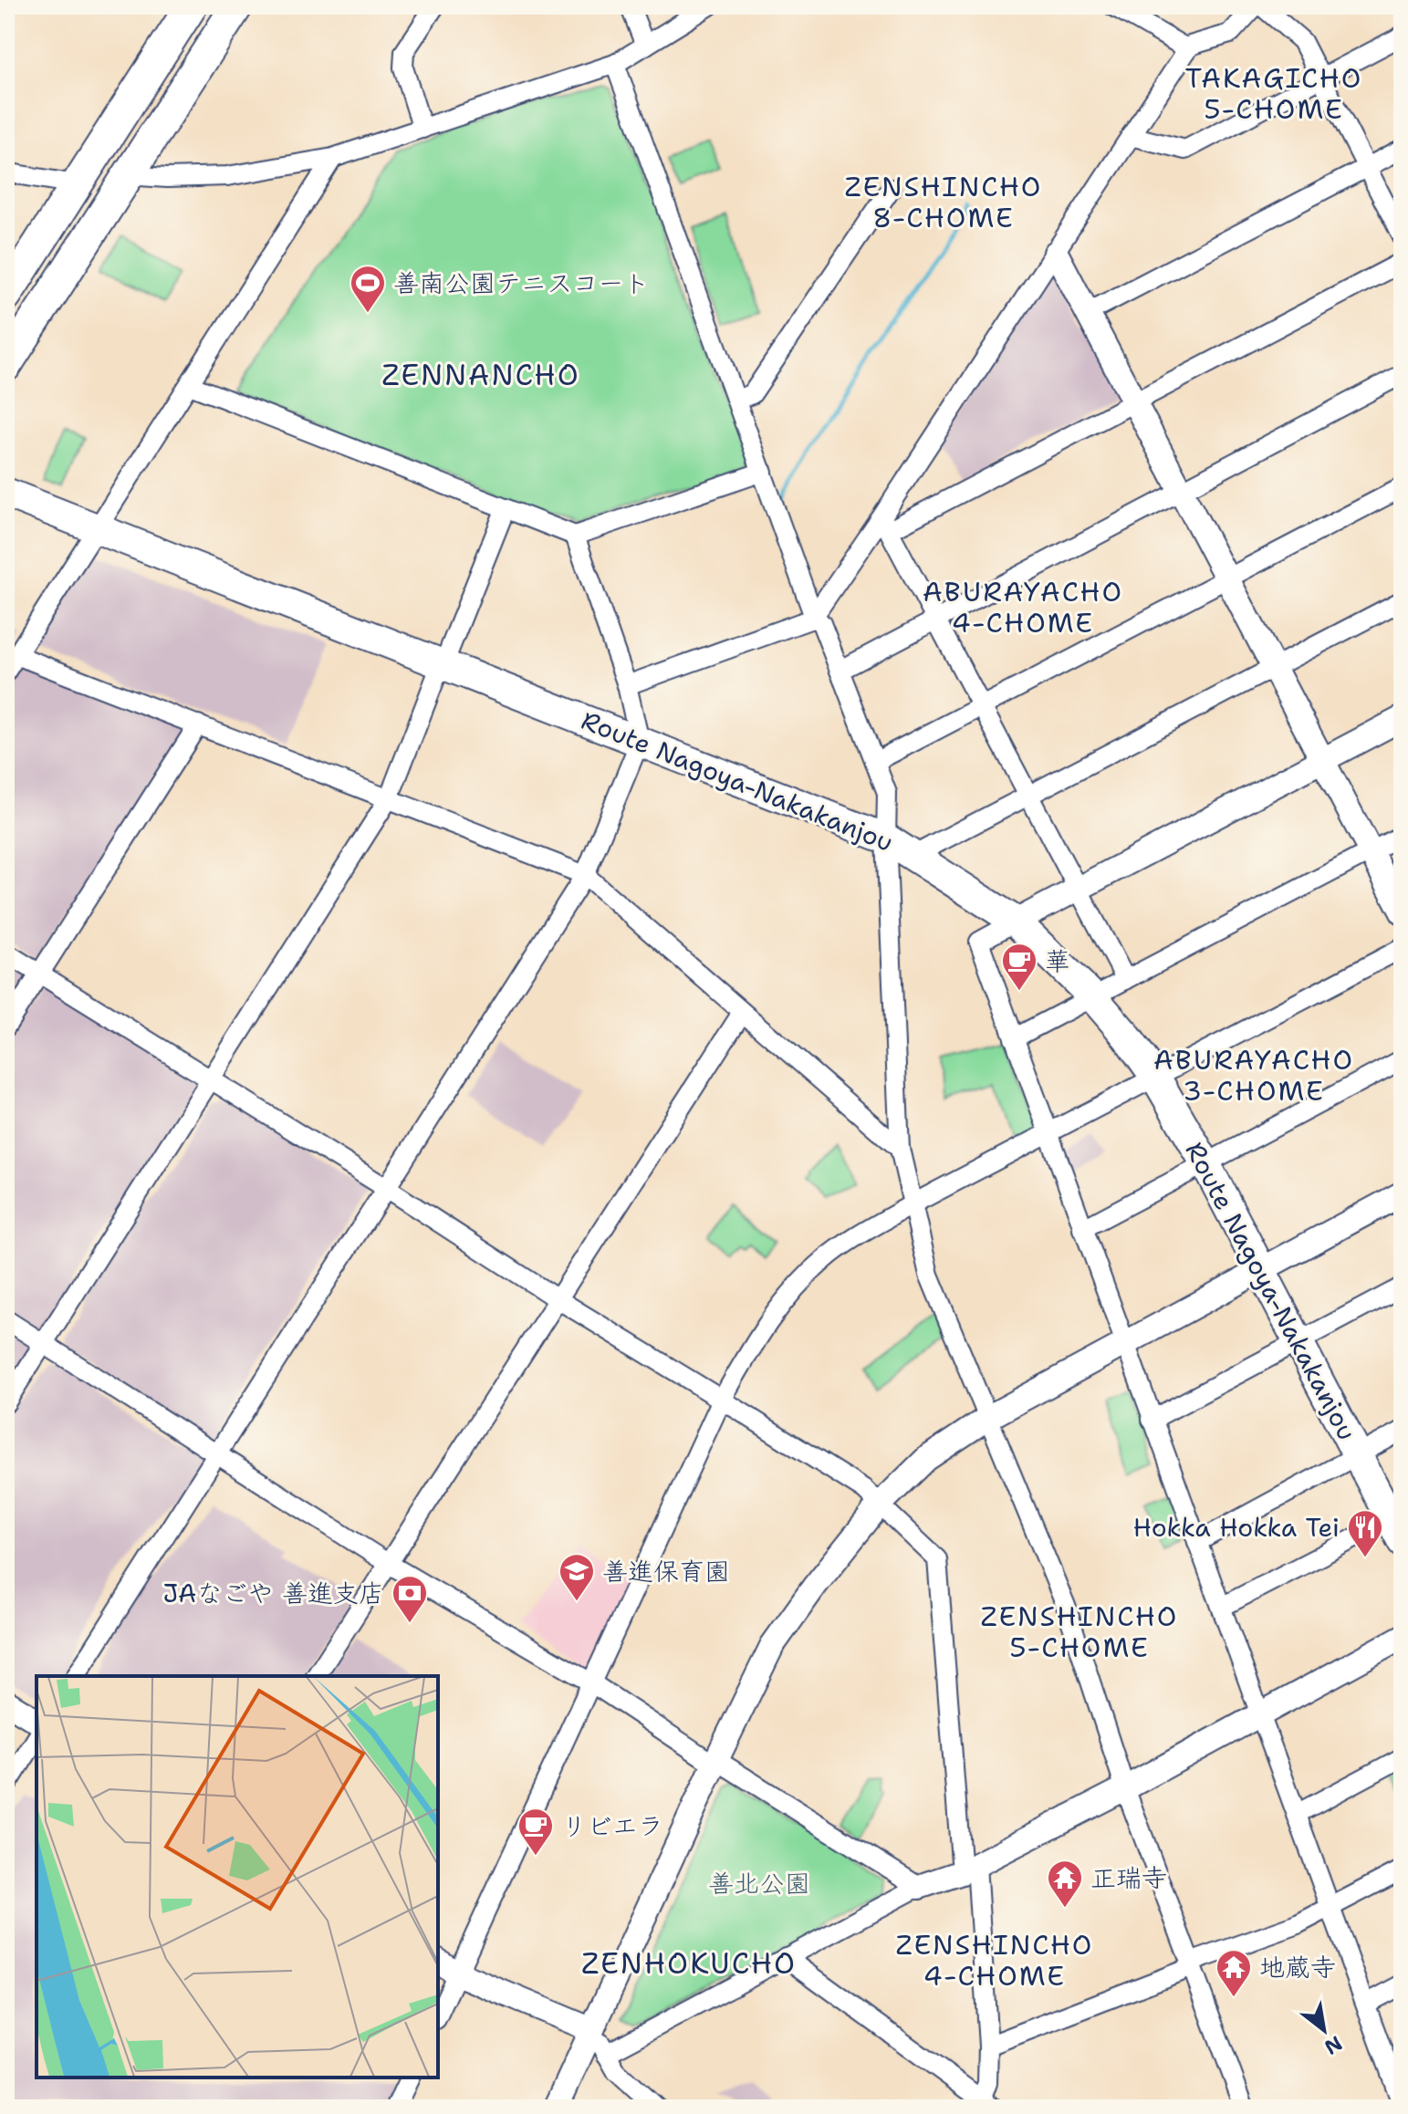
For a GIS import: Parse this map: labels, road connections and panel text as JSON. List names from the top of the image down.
{
  "streets": {
    "main road": ["Route Nagoya-Nakakanjou"]
  },
  "districts": [
    "TAKAGICHO 5-CHOME",
    "ZENSHINCHO 8-CHOME",
    "ZENNANCHO",
    "ABURAYACHO 4-CHOME",
    "ABURAYACHO 3-CHOME",
    "ZENSHINCHO 5-CHOME",
    "ZENSHINCHO 4-CHOME",
    "ZENHOKUCHO"
  ],
  "parks": ["善北公園"],
  "places": {
    "sports": ["善南公園テニスコート"],
    "cafe": ["華", "リビエラ"],
    "restaurant": ["Hokka Hokka Tei"],
    "school or university": ["善進保育園"],
    "bank": ["JAなごや 善進支店"],
    "temple": ["正瑞寺", "地蔵寺"]
  },
  "north": "bottom right"
}
